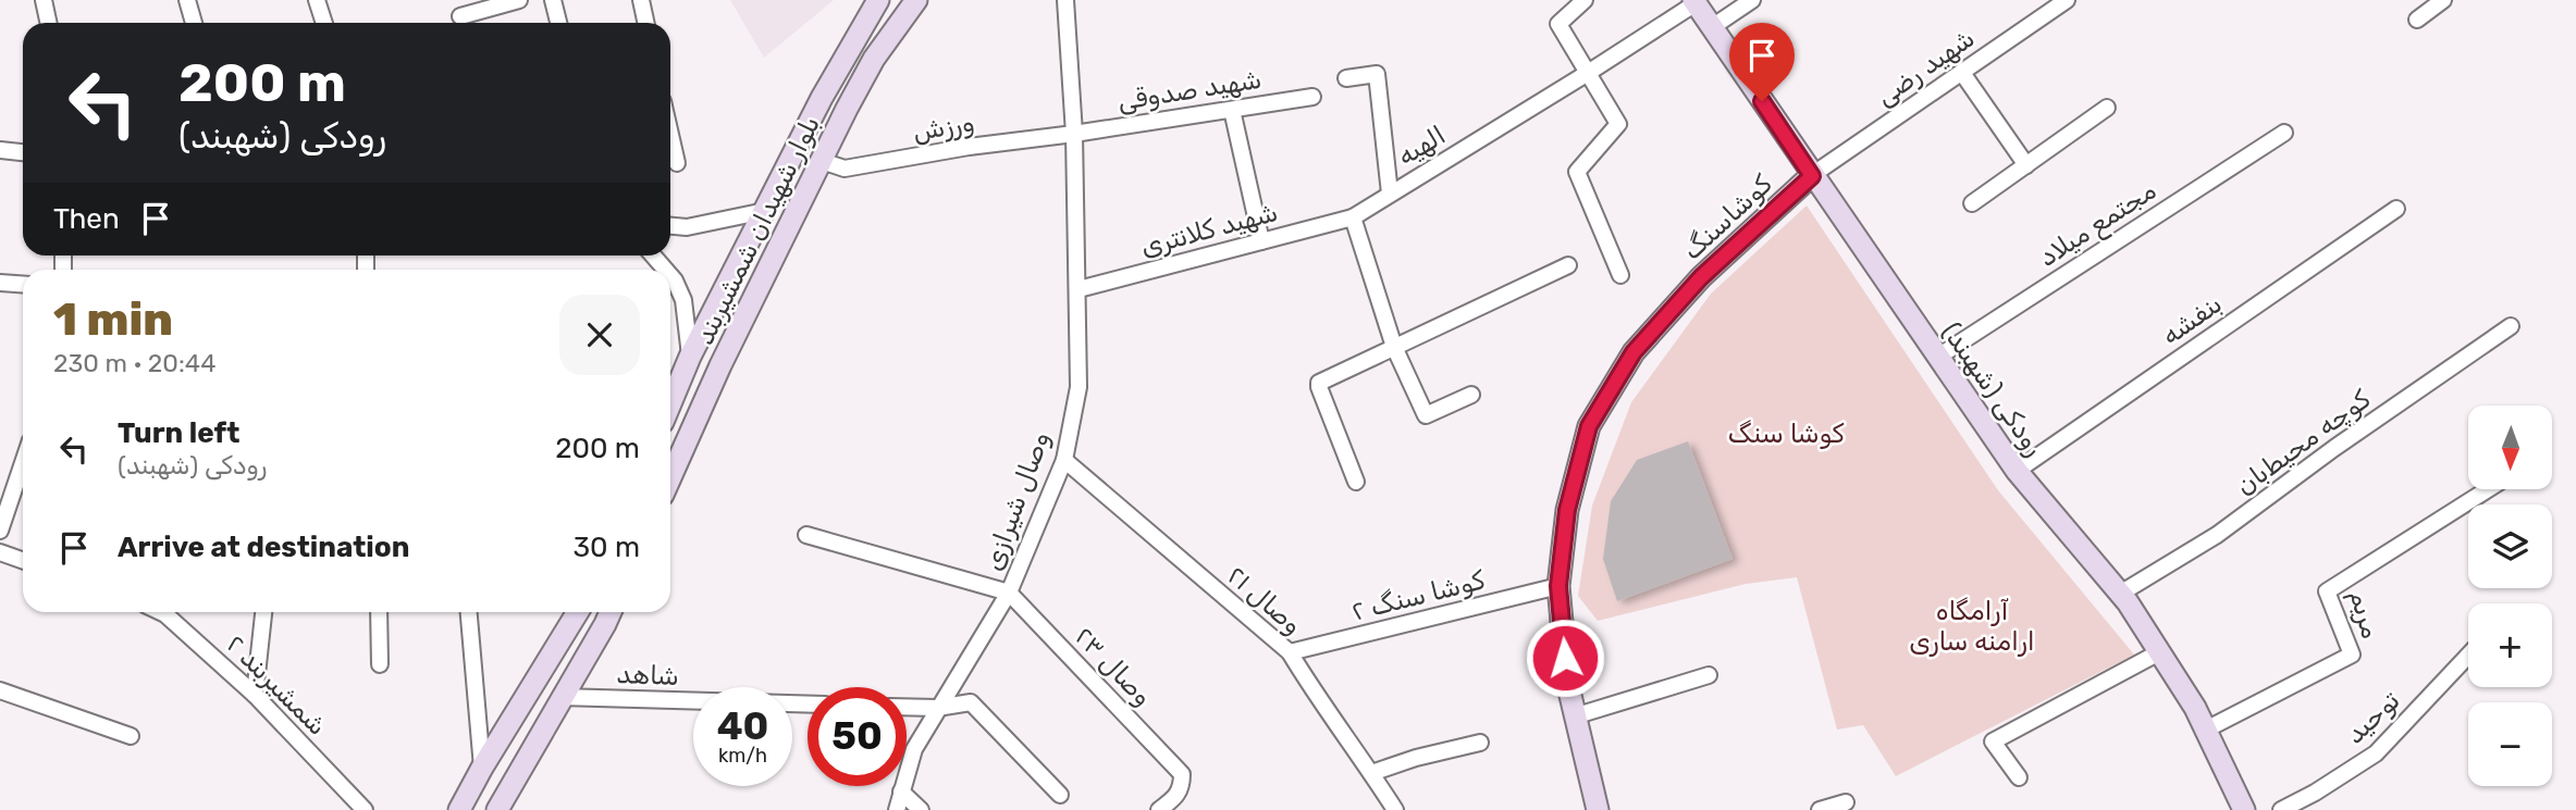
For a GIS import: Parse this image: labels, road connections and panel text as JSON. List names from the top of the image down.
{
  "streets": {
    "main road": ["کوشاسنگ", "بلوار شهیدان شمشیربند", "رودکی (شهبند)"],
    "street": [
      "شهید رضی",
      "شهید صدوقی",
      "ورزش",
      "الهیه",
      "مجتمع میلاد",
      "شهید کلانتری",
      "بنفشه",
      "کوچه محیط‌بان",
      "وصال شیرازی",
      "کوشا سنگ ۲",
      "وصال ۲۱",
      "مریم",
      "وصال ۲۳",
      "شاهد",
      "شمشیربند ۲",
      "توحید"
    ]
  },
  "crossings": [
    ["شهید رضی", "کوشاسنگ"],
    ["شهید رضی", "رودکی (شهبند)"],
    ["شهید صدوقی", "ورزش"],
    ["شهید صدوقی", "وصال شیرازی"],
    ["ورزش", "بلوار شهیدان شمشیربند"],
    ["ورزش", "وصال شیرازی"],
    ["الهیه", "شهید کلانتری"],
    ["الهیه", "رودکی (شهبند)"],
    ["کوشاسنگ", "رودکی (شهبند)"],
    ["کوشاسنگ", "کوشا سنگ ۲"],
    ["مجتمع میلاد", "رودکی (شهبند)"],
    ["شهید کلانتری", "وصال شیرازی"],
    ["بنفشه", "رودکی (شهبند)"],
    ["رودکی (شهبند)", "کوچه محیط‌بان"],
    ["رودکی (شهبند)", "مریم"],
    ["وصال شیرازی", "وصال ۲۱"],
    ["وصال شیرازی", "وصال ۲۳"],
    ["کوشا سنگ ۲", "وصال ۲۱"]
  ],
  "parks": ["کوشا سنگ", "آرامگاه ارامنه ساری"],
  "north": "bottom",
  "page": {
    "turn": ["200 m", "رودکی (شهبند)"],
    "then": "Then",
    "heading": ["1 min", "230 m · 20:44"],
    "list": [
      {
        "name": "Turn left",
        "note": "رودکی (شهبند)",
        "value": "200 m"
      },
      {
        "name": "Arrive at destination",
        "value": "30 m"
      }
    ],
    "map_buttons": ["+", "−"],
    "speed": "40 km/h",
    "limit": "50"
  }
}
